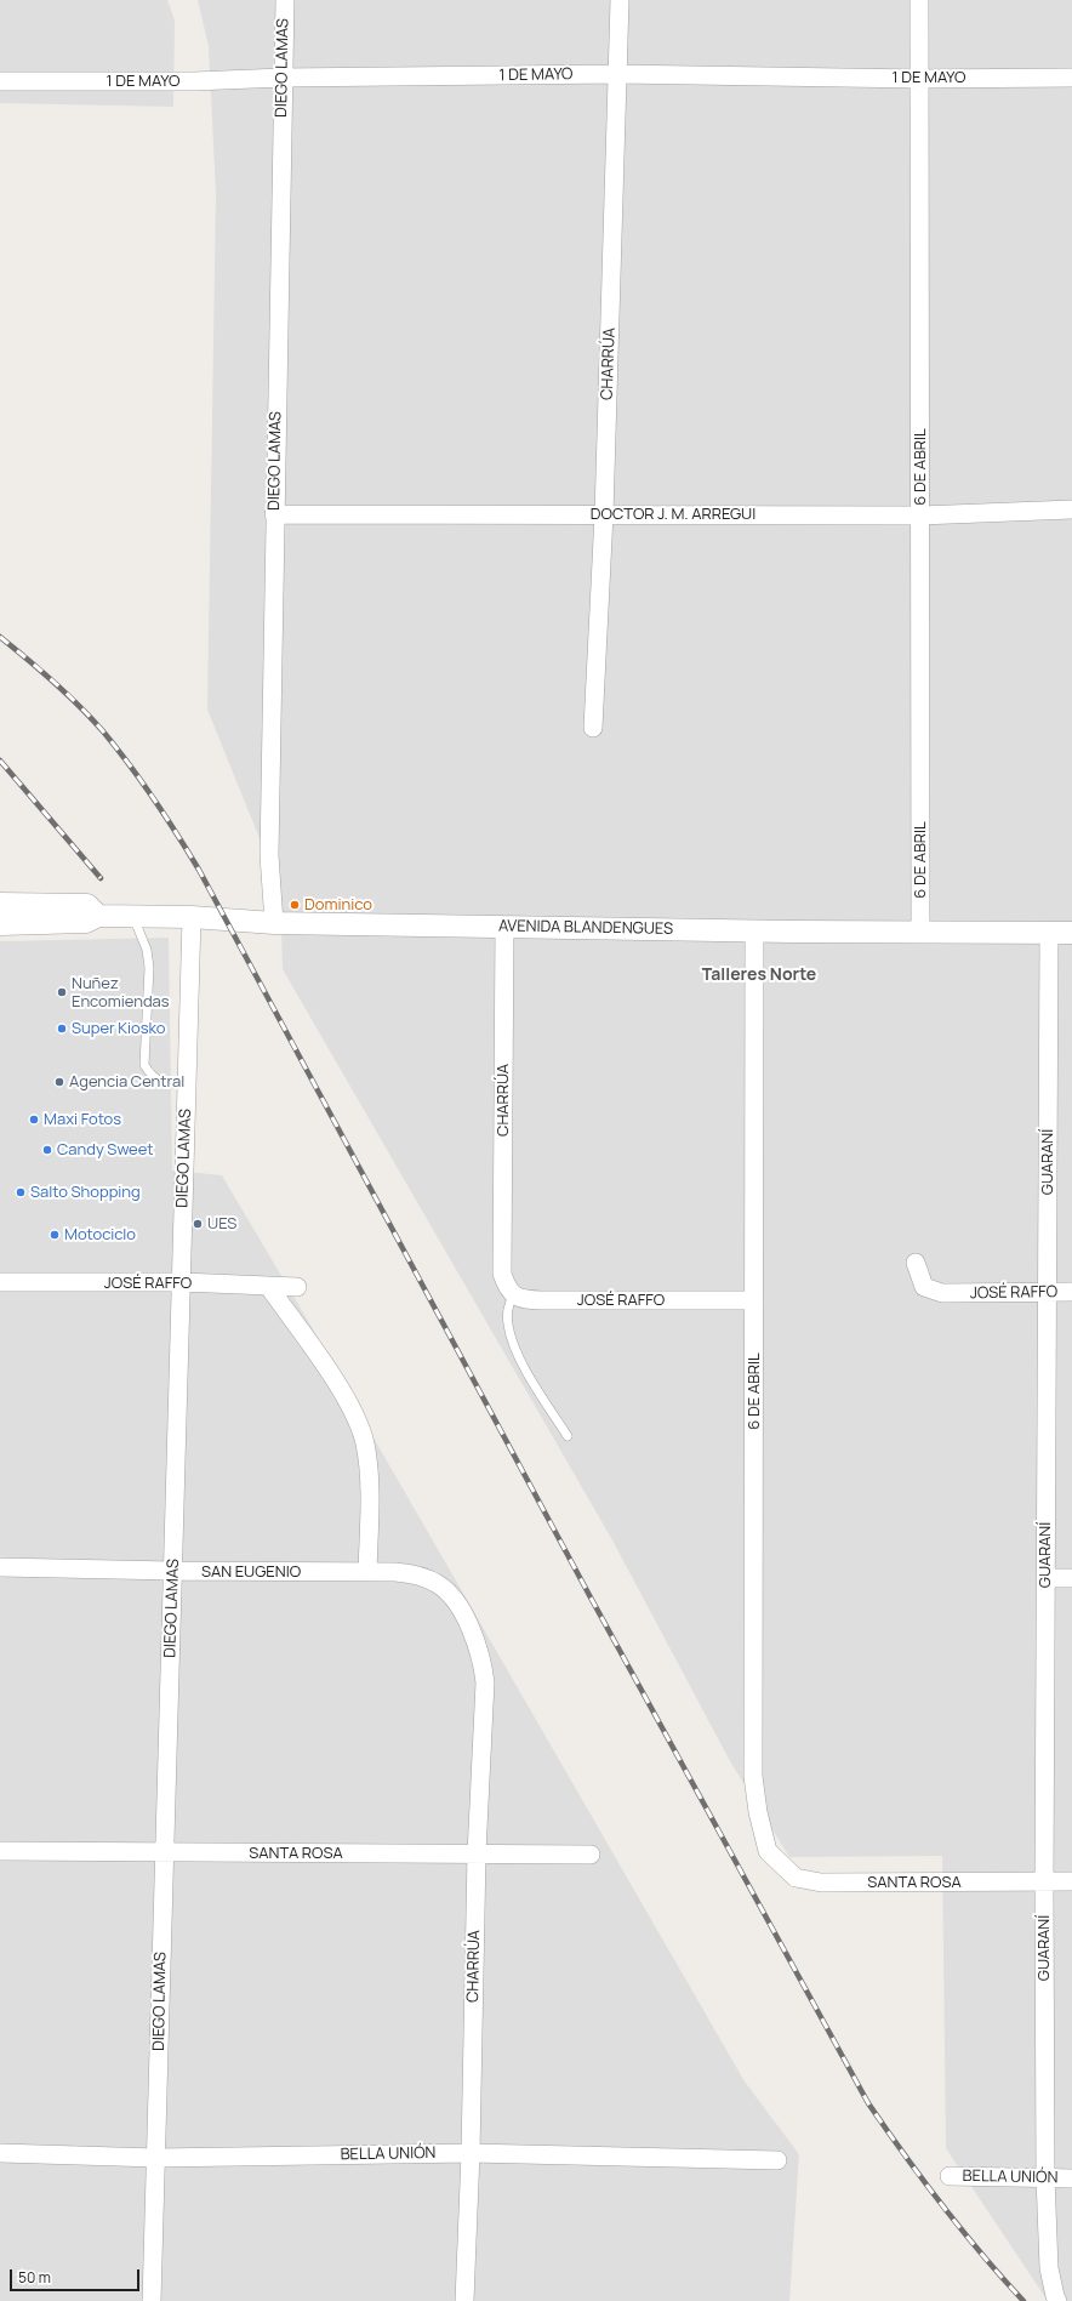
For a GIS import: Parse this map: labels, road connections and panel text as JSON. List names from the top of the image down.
{
  "streets": {
    "street": [
      "DIEGO LAMAS",
      "1 DE MAYO",
      "CHARRÚA",
      "6 DE ABRIL",
      "DOCTOR J. M. ARREGUI",
      "AVENIDA BLANDENGUES",
      "GUARANÍ",
      "JOSÉ RAFFO",
      "SAN EUGENIO",
      "SANTA ROSA",
      "BELLA UNIÓN"
    ]
  },
  "crossings": [
    ["DIEGO LAMAS", "1 DE MAYO"],
    ["DIEGO LAMAS", "DOCTOR J. M. ARREGUI"],
    ["DIEGO LAMAS", "AVENIDA BLANDENGUES"],
    ["DIEGO LAMAS", "JOSÉ RAFFO"],
    ["DIEGO LAMAS", "SAN EUGENIO"],
    ["DIEGO LAMAS", "SANTA ROSA"],
    ["DIEGO LAMAS", "BELLA UNIÓN"],
    ["1 DE MAYO", "CHARRÚA"],
    ["1 DE MAYO", "6 DE ABRIL"],
    ["CHARRÚA", "DOCTOR J. M. ARREGUI"],
    ["CHARRÚA", "AVENIDA BLANDENGUES"],
    ["CHARRÚA", "JOSÉ RAFFO"],
    ["CHARRÚA", "SAN EUGENIO"],
    ["CHARRÚA", "SANTA ROSA"],
    ["CHARRÚA", "BELLA UNIÓN"],
    ["6 DE ABRIL", "DOCTOR J. M. ARREGUI"],
    ["6 DE ABRIL", "AVENIDA BLANDENGUES"],
    ["6 DE ABRIL", "JOSÉ RAFFO"],
    ["6 DE ABRIL", "SANTA ROSA"],
    ["AVENIDA BLANDENGUES", "GUARANÍ"],
    ["GUARANÍ", "JOSÉ RAFFO"],
    ["GUARANÍ", "SANTA ROSA"],
    ["GUARANÍ", "BELLA UNIÓN"]
  ],
  "districts": ["Talleres Norte"],
  "places": [
    "Dominico",
    "Nuñez Encomiendas",
    "Super Kiosko",
    "Agencia Central",
    "Maxi Fotos",
    "Candy Sweet",
    "Salto Shopping",
    "UES",
    "Motociclo"
  ],
  "scale_bar": "50 m"
}
